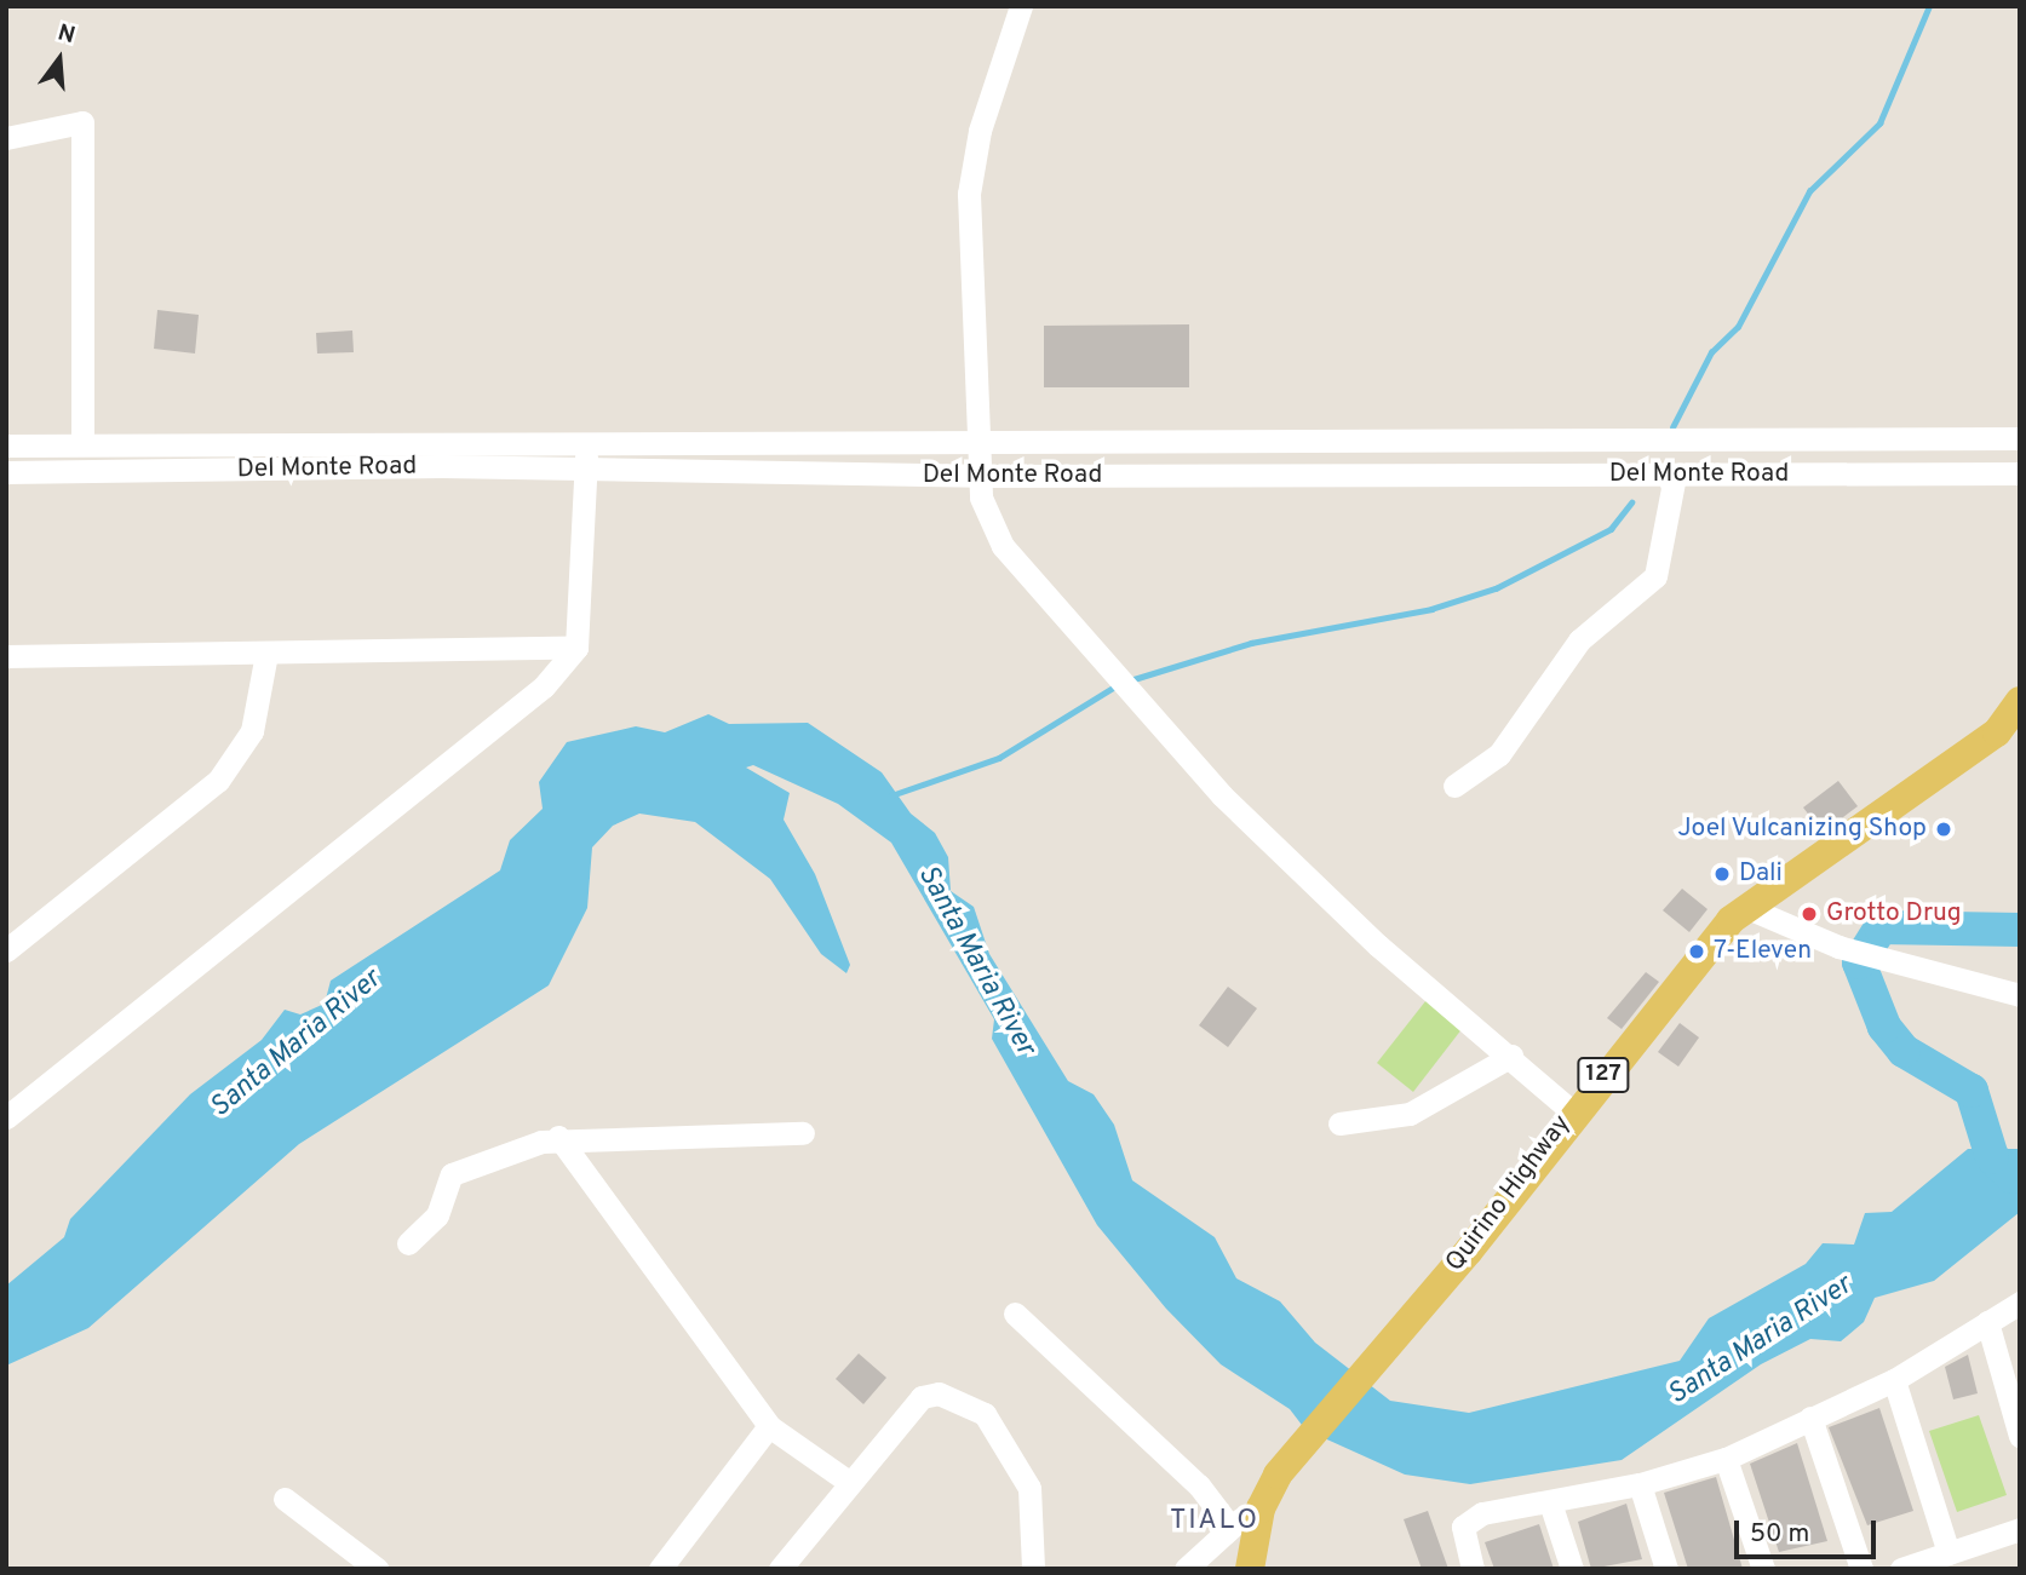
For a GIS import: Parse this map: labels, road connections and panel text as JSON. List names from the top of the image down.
{
  "streets": {
    "main road": ["127", "Quirino Highway"],
    "street": ["Del Monte Road"]
  },
  "districts": ["TIALO"],
  "water": ["Santa Maria River"],
  "places": [
    "Joel Vulcanizing Shop",
    "Dali",
    "Grotto Drug",
    "7-Eleven"
  ],
  "scale_bar": "50 m",
  "north": "top"
}
